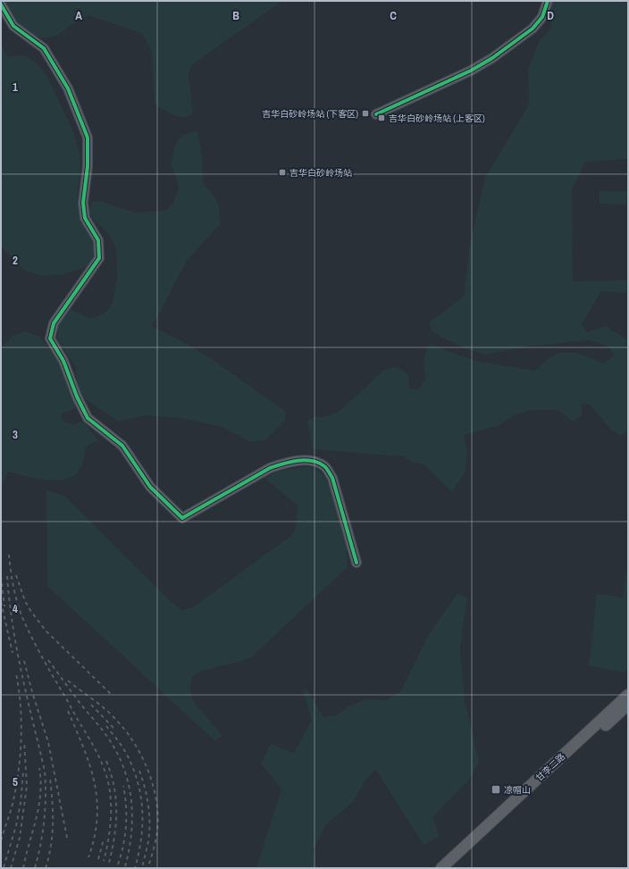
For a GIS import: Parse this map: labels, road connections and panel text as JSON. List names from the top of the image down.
{
  "streets": {
    "main road": ["甘李二路"]
  },
  "places": {
    "transit": [
      "吉华白砂岭场站 (下客区)",
      "吉华白砂岭场站 (上客区)",
      "吉华白砂岭场站",
      "凉帽山"
    ]
  },
  "grid": {
    "columns": [
      "A",
      "B",
      "C",
      "D"
    ],
    "rows": [
      "1",
      "2",
      "3",
      "4",
      "5"
    ]
  }
}
